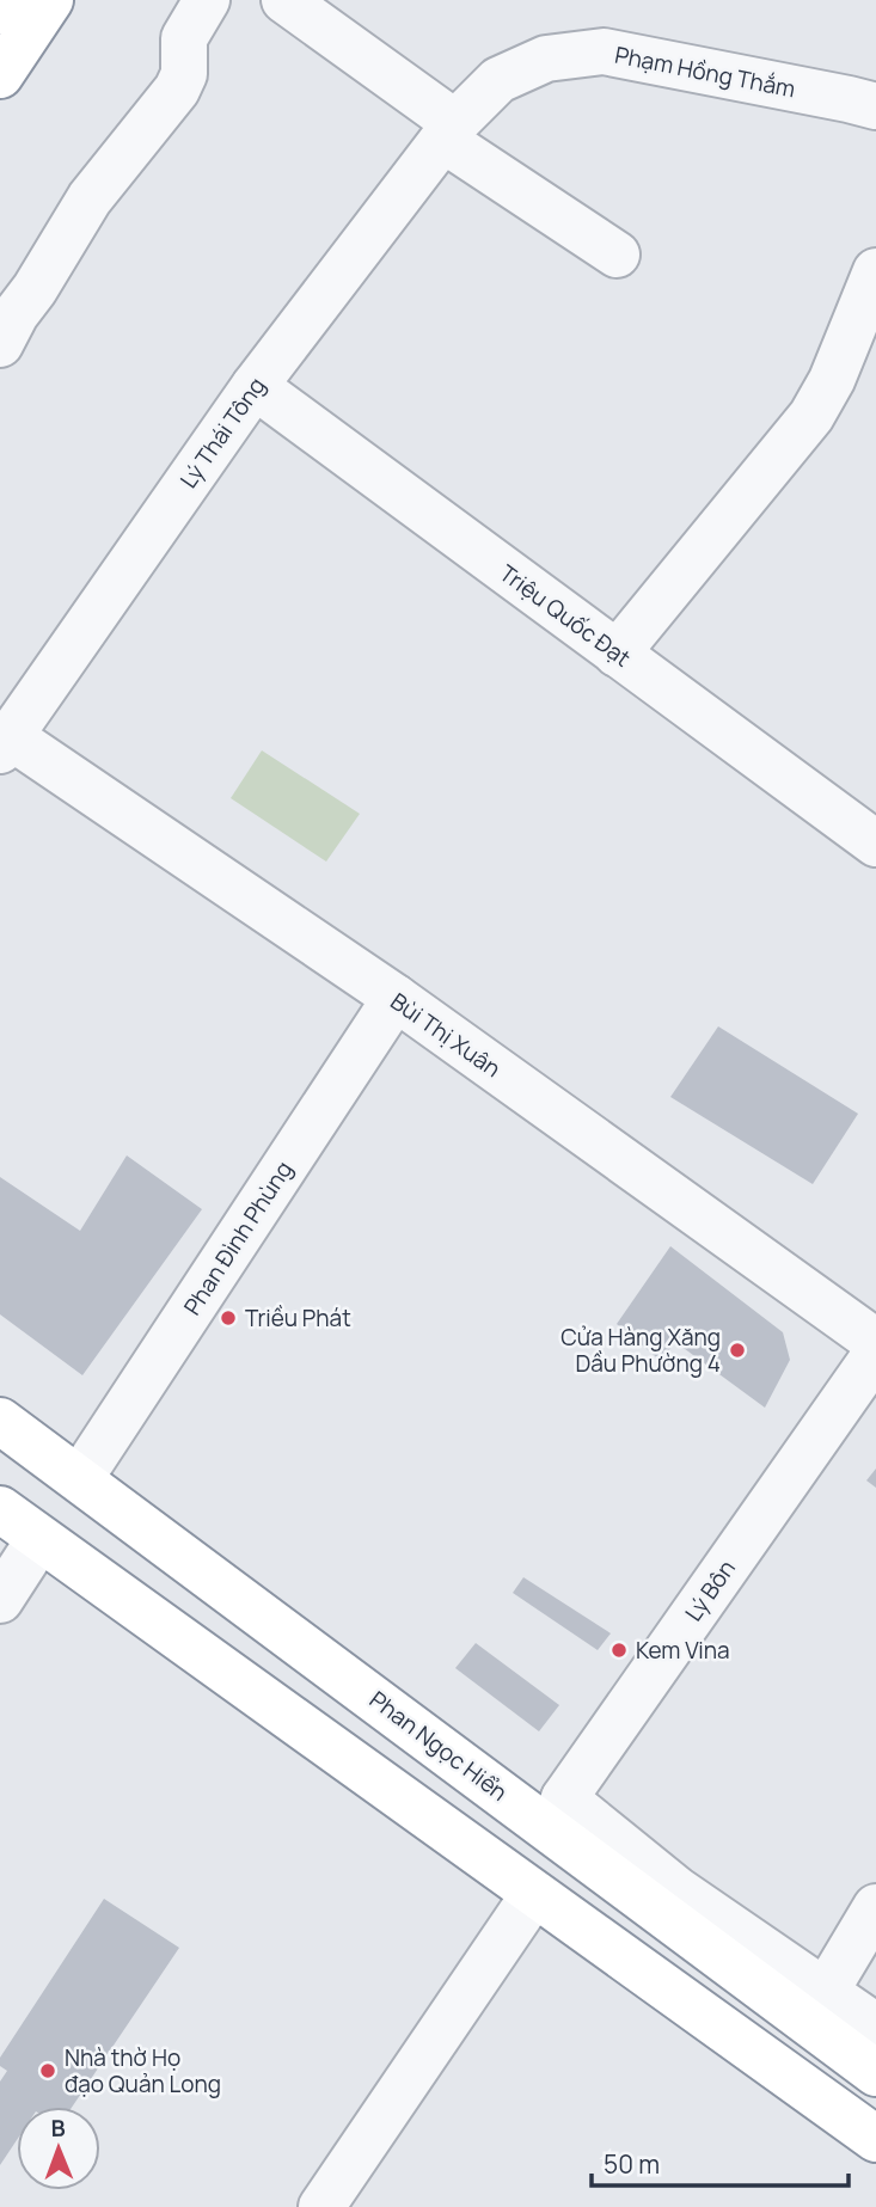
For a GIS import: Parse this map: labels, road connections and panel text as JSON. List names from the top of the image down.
{
  "streets": {
    "highway": ["Phan Ngọc Hiển"],
    "street": [
      "Phạm Hồng Thắm",
      "Lý Thái Tông",
      "Triệu Quốc Đạt",
      "Bùi Thị Xuân",
      "Phan Đình Phùng",
      "Lý Bôn"
    ]
  },
  "crossings": [
    ["Phạm Hồng Thắm", "Lý Thái Tông"],
    ["Lý Thái Tông", "Triệu Quốc Đạt"],
    ["Lý Thái Tông", "Bùi Thị Xuân"],
    ["Bùi Thị Xuân", "Phan Đình Phùng"],
    ["Phan Đình Phùng", "Phan Ngọc Hiển"],
    ["Lý Bôn", "Phan Ngọc Hiển"]
  ],
  "places": [
    "Triều Phát",
    "Cửa Hàng Xăng Dầu Phường 4",
    "Kem Vina",
    "Nhà thờ Họ đạo Quản Long"
  ],
  "scale_bar": "50 m",
  "north": "top"
}
